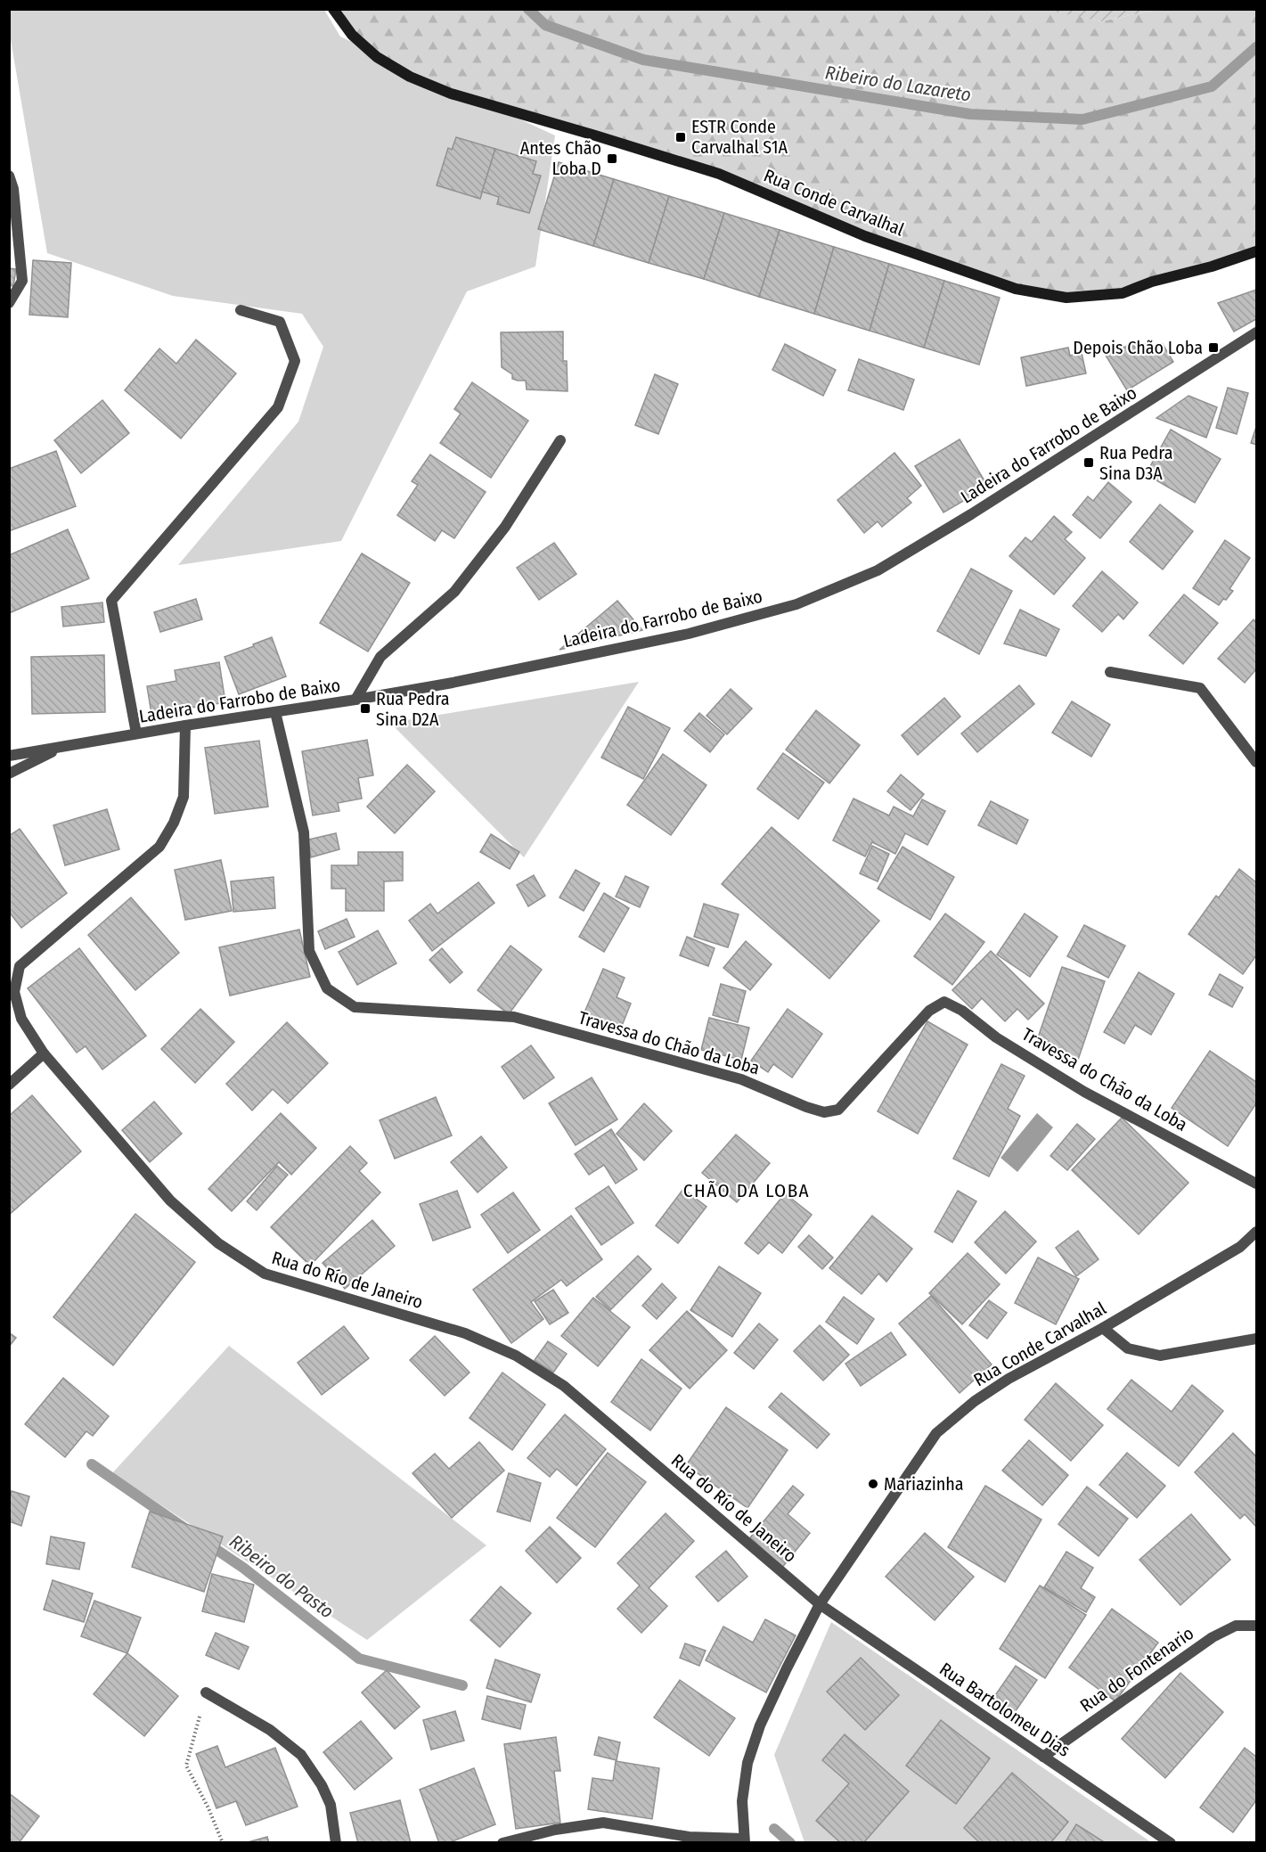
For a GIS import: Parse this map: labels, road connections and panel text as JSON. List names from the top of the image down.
{
  "streets": {
    "main road": ["Rua Conde Carvalhal"],
    "street": [
      "Ladeira do Farrobo de Baixo",
      "Travessa do Chão da Loba",
      "Rua do Río de Janeiro",
      "Rua do Fontenario",
      "Rua Bartolomeu Dias"
    ]
  },
  "crossings": [
    ["Rua Conde Carvalhal", "Rua do Río de Janeiro"],
    ["Rua Conde Carvalhal", "Rua Bartolomeu Dias"],
    ["Ladeira do Farrobo de Baixo", "Travessa do Chão da Loba"],
    ["Ladeira do Farrobo de Baixo", "Rua do Río de Janeiro"],
    ["Rua do Río de Janeiro", "Rua Bartolomeu Dias"],
    ["Rua do Fontenario", "Rua Bartolomeu Dias"]
  ],
  "districts": ["CHÃO DA LOBA"],
  "water": ["Ribeiro do Lazareto", "Ribeiro do Pasto"],
  "places": {
    "transit": [
      "ESTR Conde Carvalhal S1A",
      "Antes Chão Loba D",
      "Depois Chão Loba",
      "Rua Pedra Sina D3A",
      "Rua Pedra Sina D2A"
    ],
    "other": ["Mariazinha"]
  }
}
